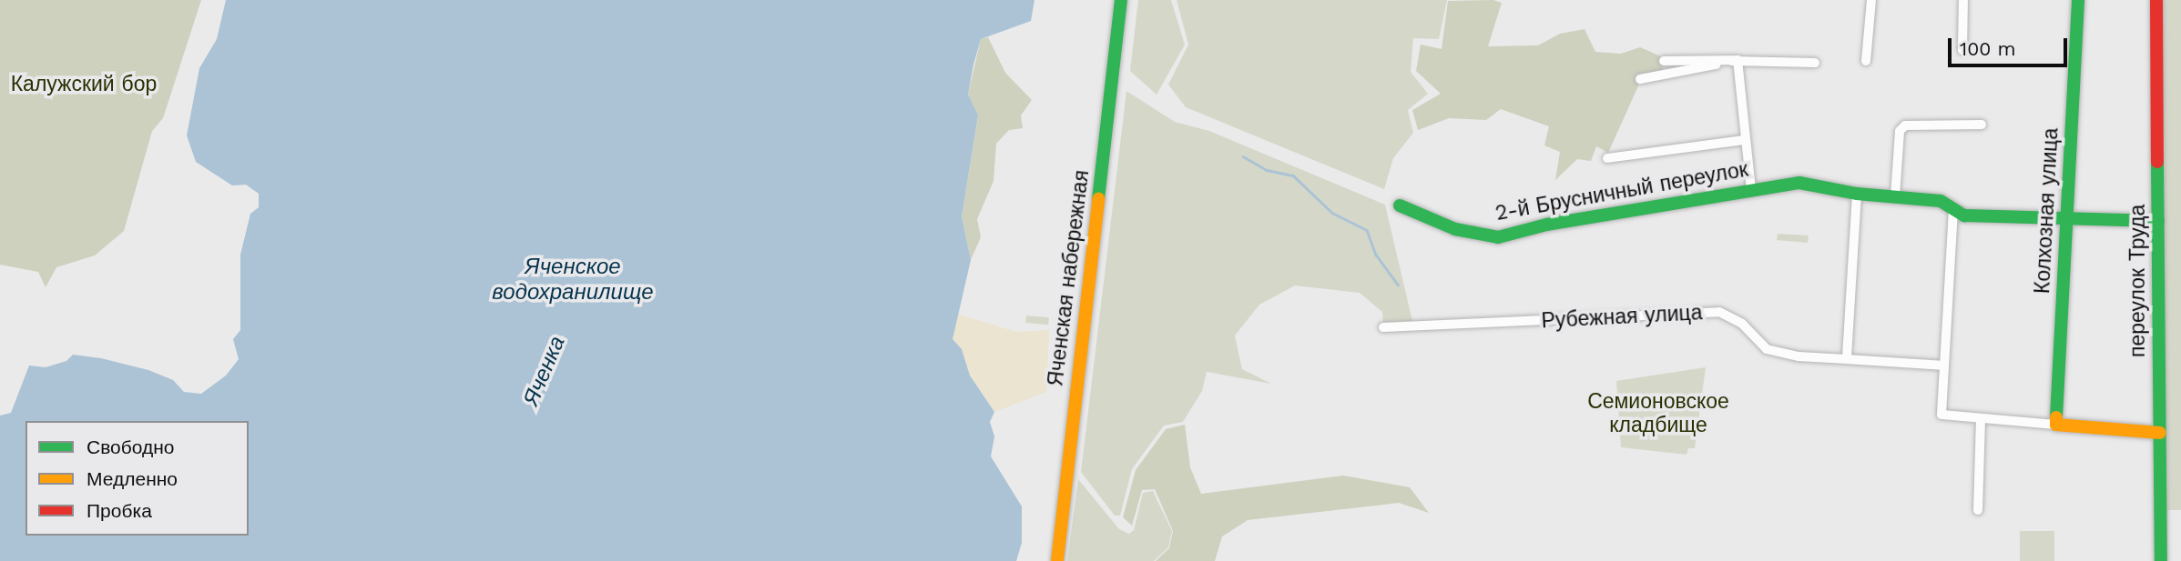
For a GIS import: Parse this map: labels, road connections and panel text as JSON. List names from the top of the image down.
{
  "streets": {
    "street": [
      "2-й Брусничный переулок",
      "Колхозная улица",
      "Яченская набережная",
      "переулок Труда",
      "Рубежная улица"
    ]
  },
  "crossings": [
    ["2-й Брусничный переулок", "Колхозная улица"],
    ["2-й Брусничный переулок", "переулок Труда"]
  ],
  "water": ["Яченское водохранилище", "Яченка"],
  "parks": ["Калужский бор", "Семионовское кладбище"],
  "legend": ["Свободно", "Медленно", "Пробка"],
  "scale_bar": "100 m"
}
